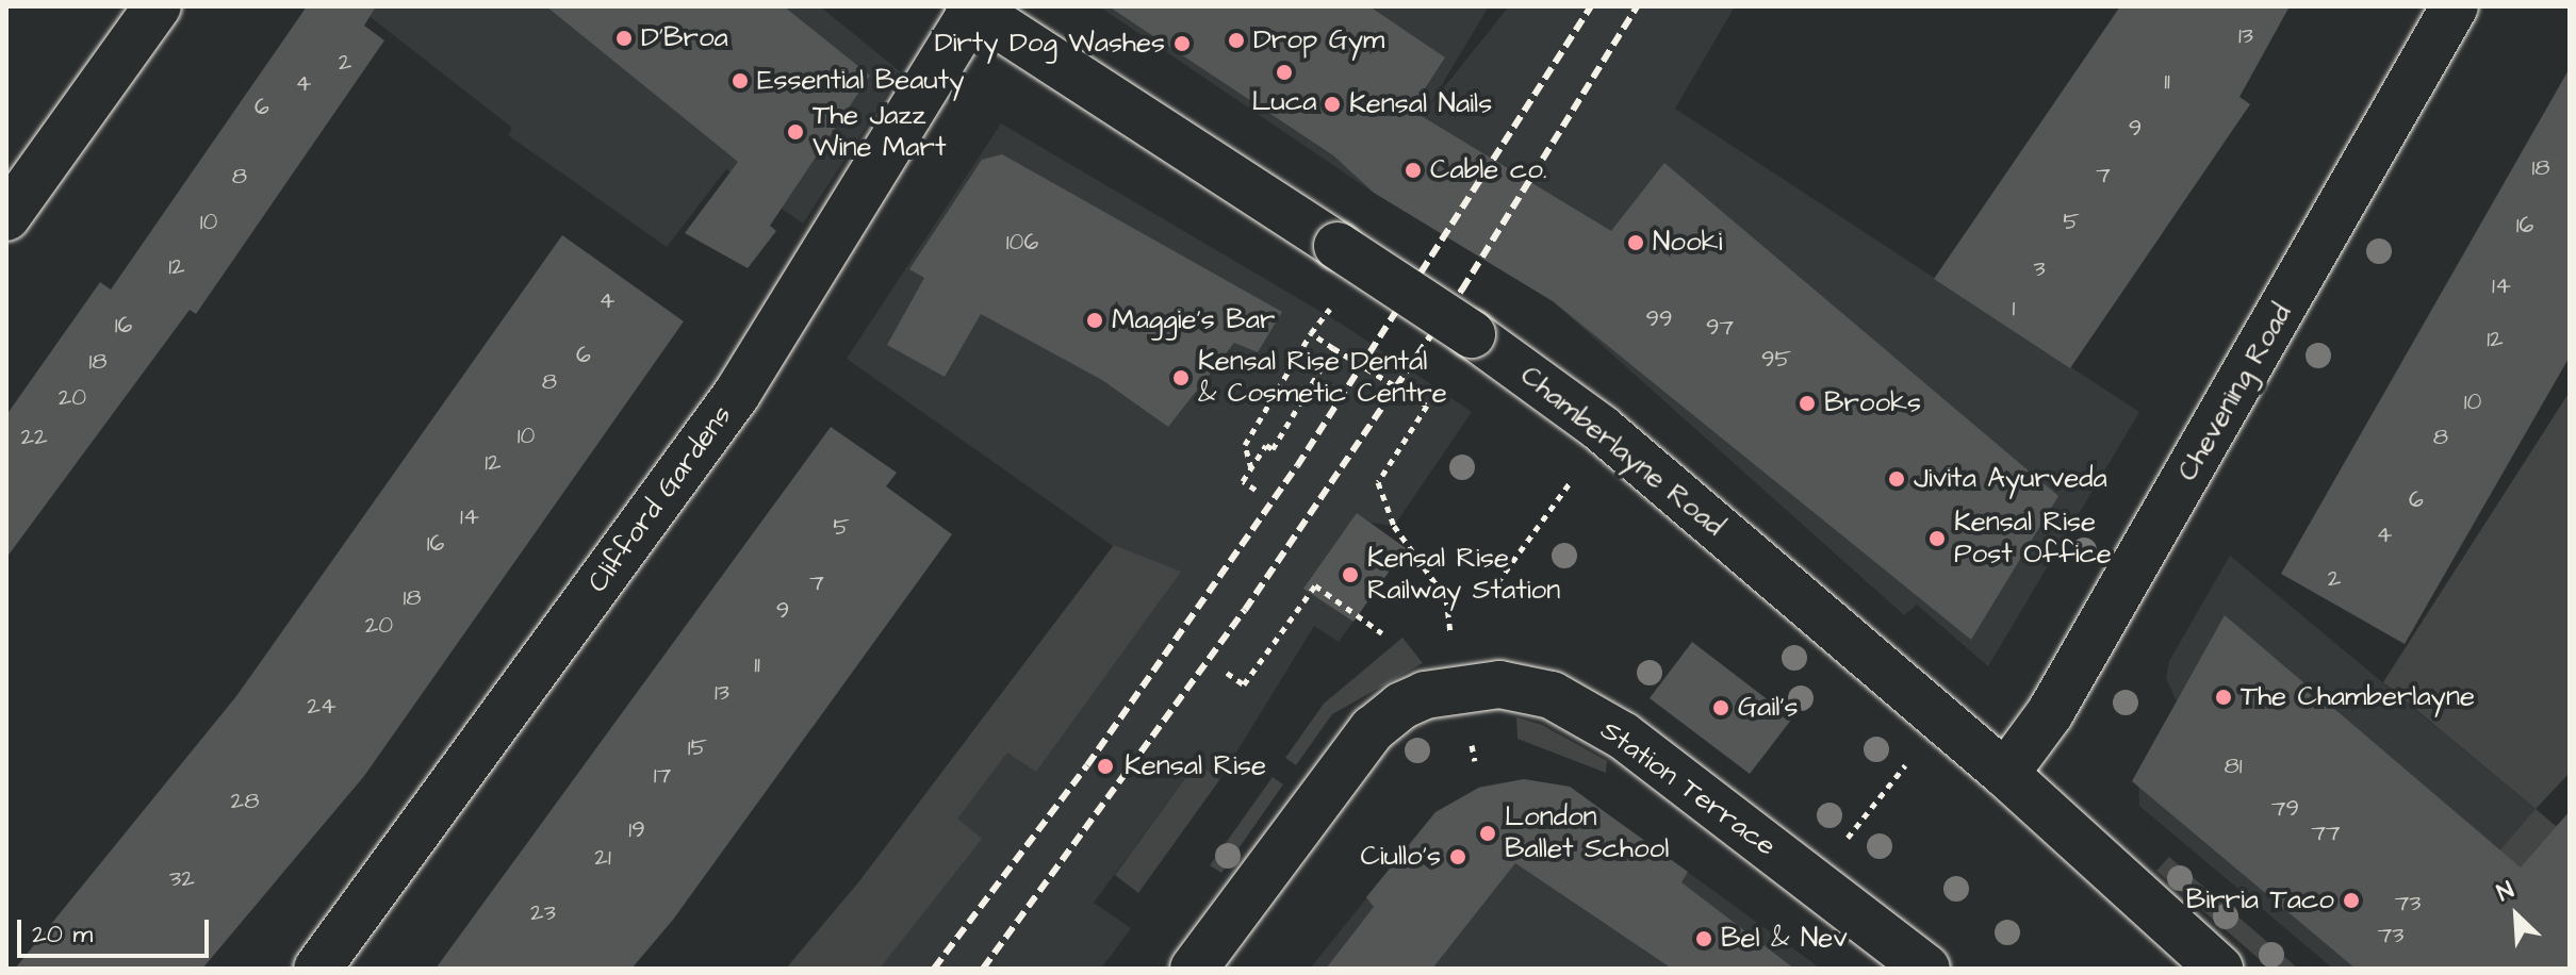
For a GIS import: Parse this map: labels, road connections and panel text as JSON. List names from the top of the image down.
{
  "streets": {
    "street": [
      "Chevening Road",
      "Chamberlayne Road",
      "Clifford Gardens",
      "Station Terrace"
    ]
  },
  "crossings": [
    ["Chevening Road", "Chamberlayne Road"],
    ["Chamberlayne Road", "Clifford Gardens"]
  ],
  "places": [
    "D'Broa",
    "Drop Gym",
    "Dirty Dog Washes",
    "Luca",
    "Essential Beauty",
    "Kensal Nails",
    "The Jazz Wine Mart",
    "Cable co.",
    "Nooki",
    "Maggie's Bar",
    "Kensal Rise Dental & Cosmetic Centre",
    "Brooks",
    "Jivita Ayurveda",
    "Kensal Rise Post Office",
    "Kensal Rise Railway Station",
    "The Chamberlayne",
    "Gail's",
    "Kensal Rise",
    "London Ballet School",
    "Ciullo's",
    "Birria Taco",
    "Bel & Nev"
  ],
  "house_numbers": [
    "13",
    "2",
    "11",
    "4",
    "6",
    "9",
    "18",
    "7",
    "8",
    "10",
    "5",
    "16",
    "106",
    "12",
    "3",
    "14",
    "4",
    "1",
    "99",
    "16",
    "97",
    "12",
    "6",
    "95",
    "18",
    "8",
    "20",
    "10",
    "10",
    "22",
    "8",
    "12",
    "6",
    "14",
    "5",
    "4",
    "16",
    "2",
    "7",
    "18",
    "9",
    "20",
    "11",
    "13",
    "24",
    "15",
    "81",
    "17",
    "28",
    "79",
    "19",
    "77",
    "21",
    "32",
    "73",
    "23",
    "73"
  ],
  "scale_bar": "20 m",
  "north": "top left"
}
